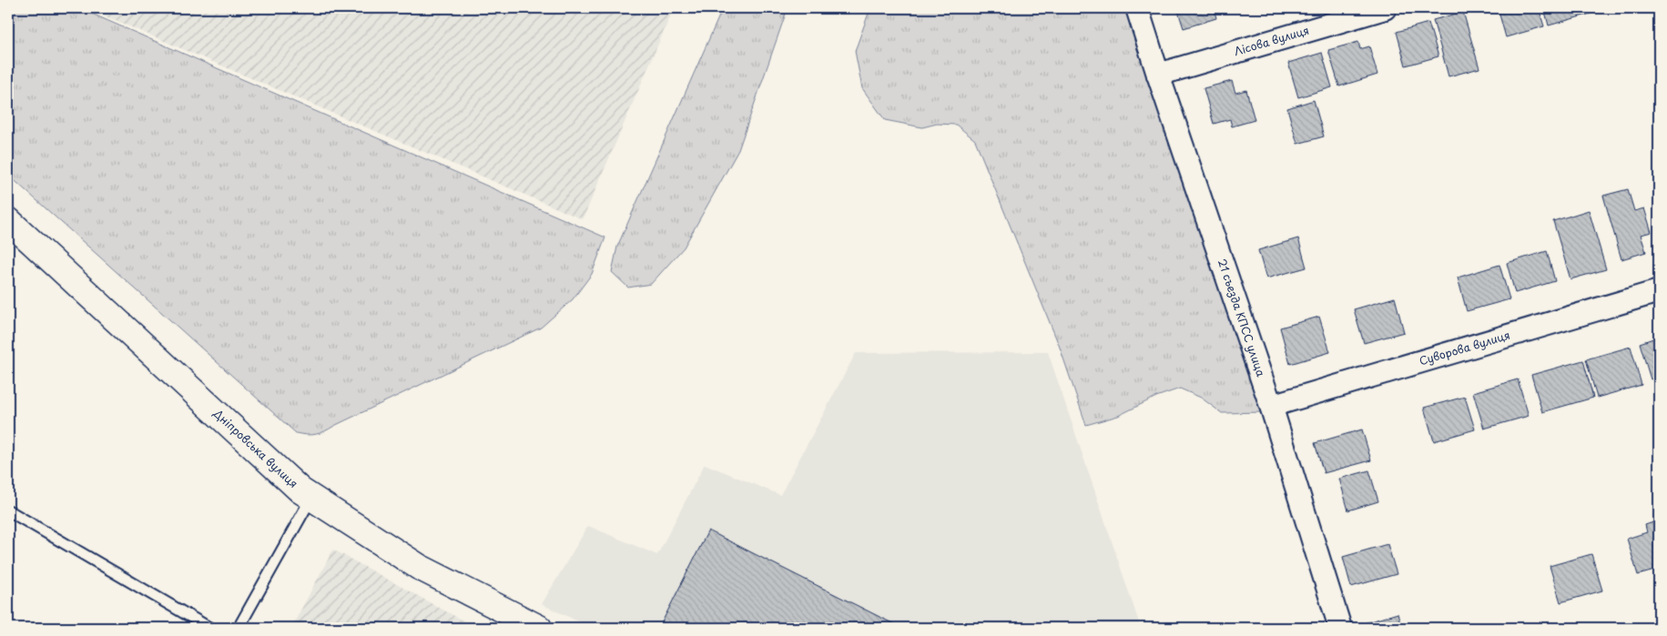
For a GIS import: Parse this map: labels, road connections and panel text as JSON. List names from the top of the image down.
{
  "streets": {
    "street": [
      "Лісова вулиця",
      "21 съезда КПСС улица",
      "Суворова вулиця",
      "Дніпровська вулиця"
    ]
  },
  "crossings": [
    ["Лісова вулиця", "21 съезда КПСС улица"],
    ["21 съезда КПСС улица", "Суворова вулиця"]
  ]
}
